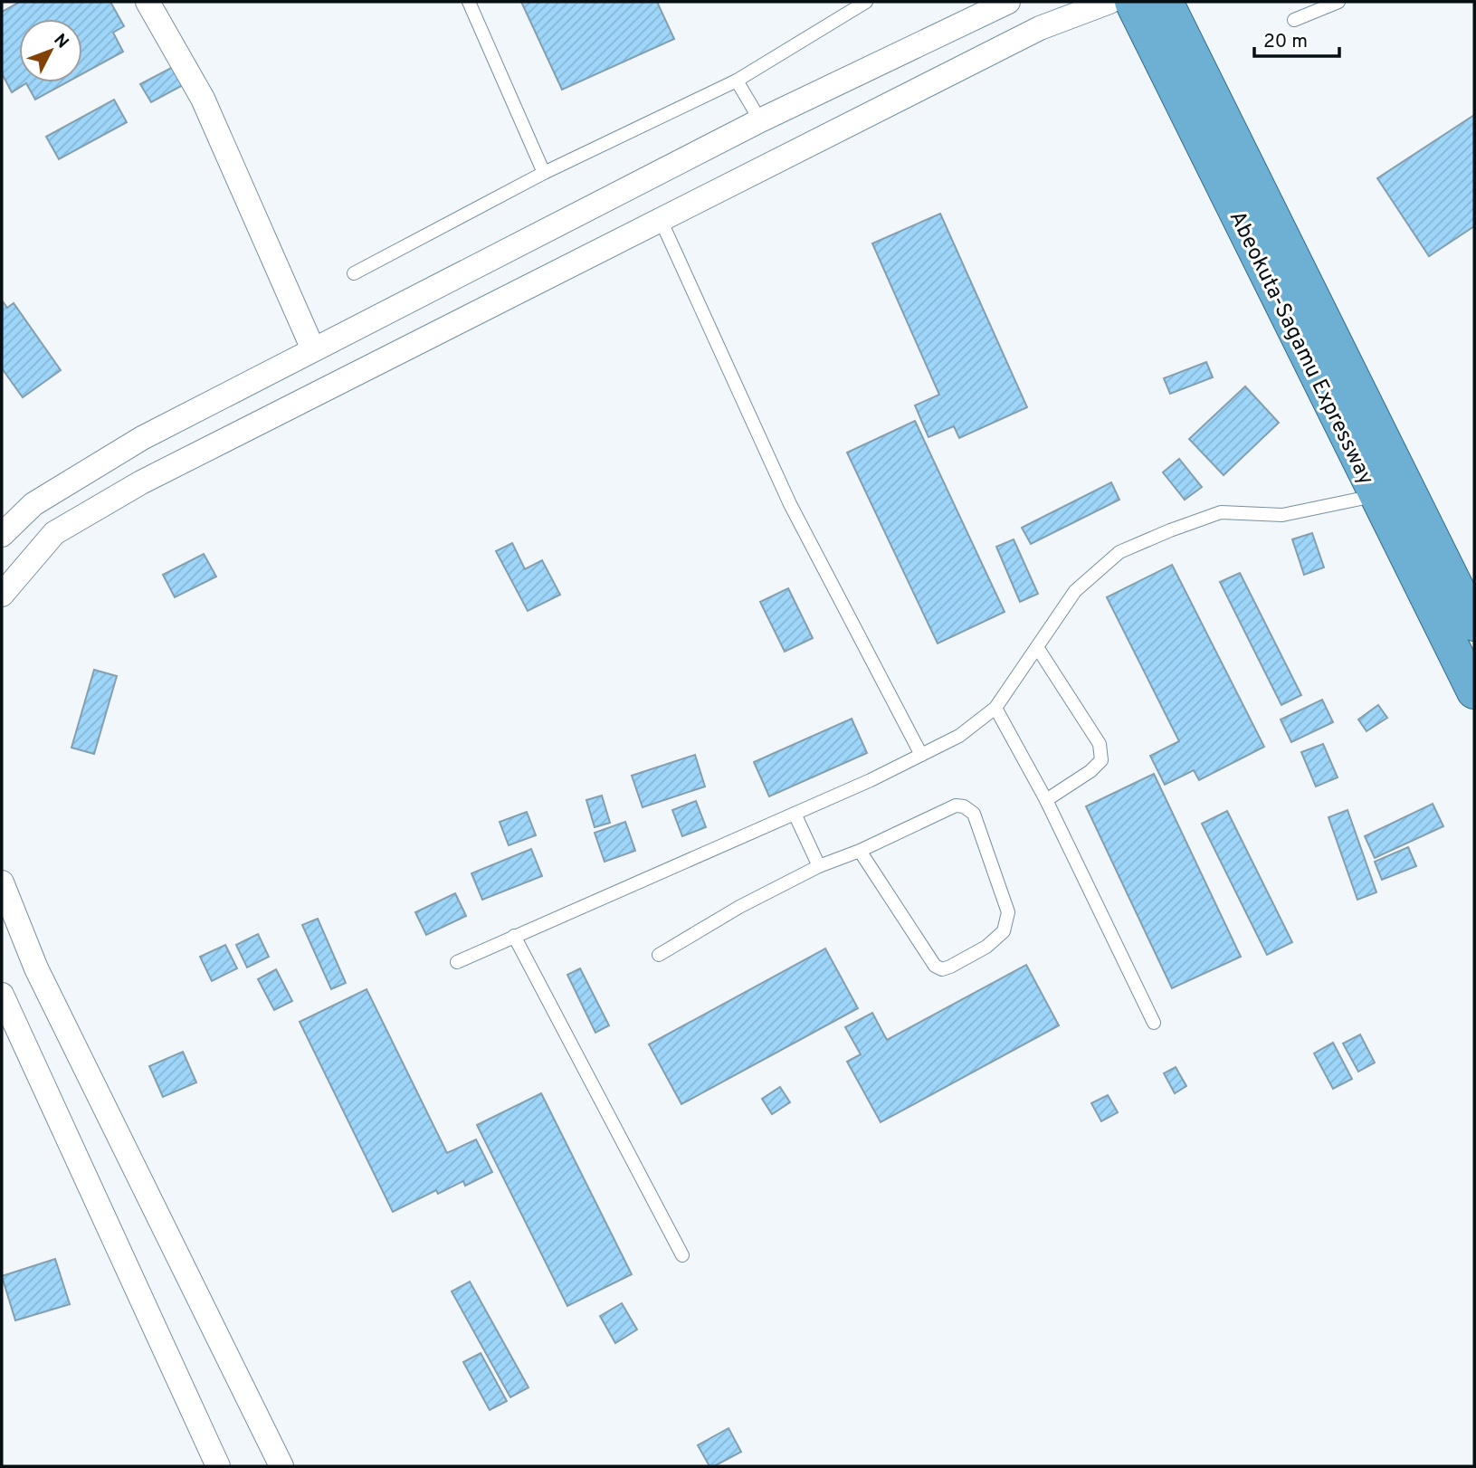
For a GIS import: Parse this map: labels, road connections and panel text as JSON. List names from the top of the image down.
{
  "streets": {
    "highway": ["Abeokuta-Sagamu Expressway"]
  },
  "scale_bar": "20 m",
  "north": "top right"
}
